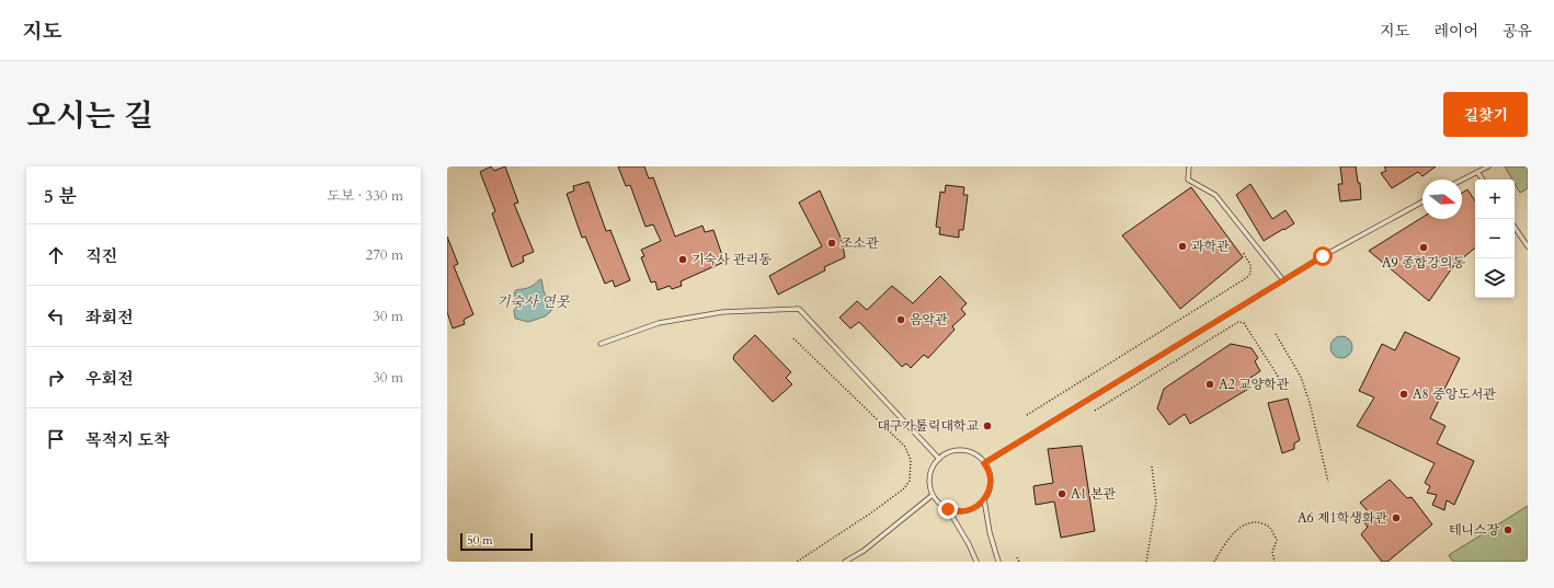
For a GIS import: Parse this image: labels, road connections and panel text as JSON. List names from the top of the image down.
{
  "water": ["기숙사 연못"],
  "places": [
    "조소관",
    "과학관",
    "A9 종합강의동",
    "기숙사 관리동",
    "음악관",
    "A2 교양학관",
    "A8 중앙도서관",
    "대구가톨릭대학교",
    "A1 본관",
    "A6 제1학생화관",
    "테니스장"
  ],
  "scale_bar": "50 m",
  "north": "right",
  "page": {
    "header": "지도",
    "nav": ["지도", "레이어", "공유"],
    "title": "오시는 길",
    "buttons": "길찾기",
    "heading": ["5 분", "도보 · 330 m"],
    "map_buttons": ["+", "−"],
    "list": [
      ["직진", "270 m"],
      ["좌회전", "30 m"],
      ["우회전", "30 m"],
      "목적지 도착"
    ],
    "scale": "50 m"
  }
}
